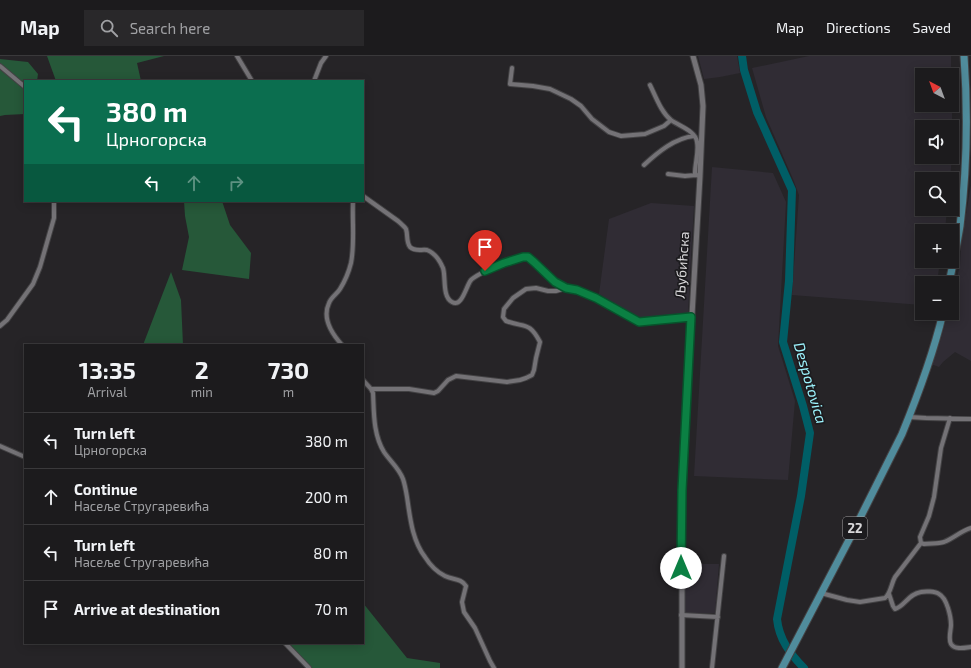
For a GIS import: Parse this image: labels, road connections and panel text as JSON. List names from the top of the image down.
{
  "streets": {
    "main road": ["22"],
    "street": ["Љубићска"]
  },
  "water": ["Despotovica"],
  "north": "top left",
  "page": {
    "header": "Map",
    "search": "Search here",
    "nav": ["Map", "Directions", "Saved"],
    "map_buttons": ["+", "−"],
    "turn": ["380 m", "Црногорска"],
    "eta": [
      "13:35",
      "Arrival",
      "2",
      "min",
      "730",
      "m"
    ],
    "list": [
      {
        "name": "Turn left",
        "note": "Црногорска",
        "value": "380 m"
      },
      {
        "name": "Continue",
        "note": "Насеље Стругаревића",
        "value": "200 m"
      },
      {
        "name": "Turn left",
        "note": "Насеље Стругаревића",
        "value": "80 m"
      },
      {
        "name": "Arrive at destination",
        "value": "70 m"
      }
    ]
  }
}
